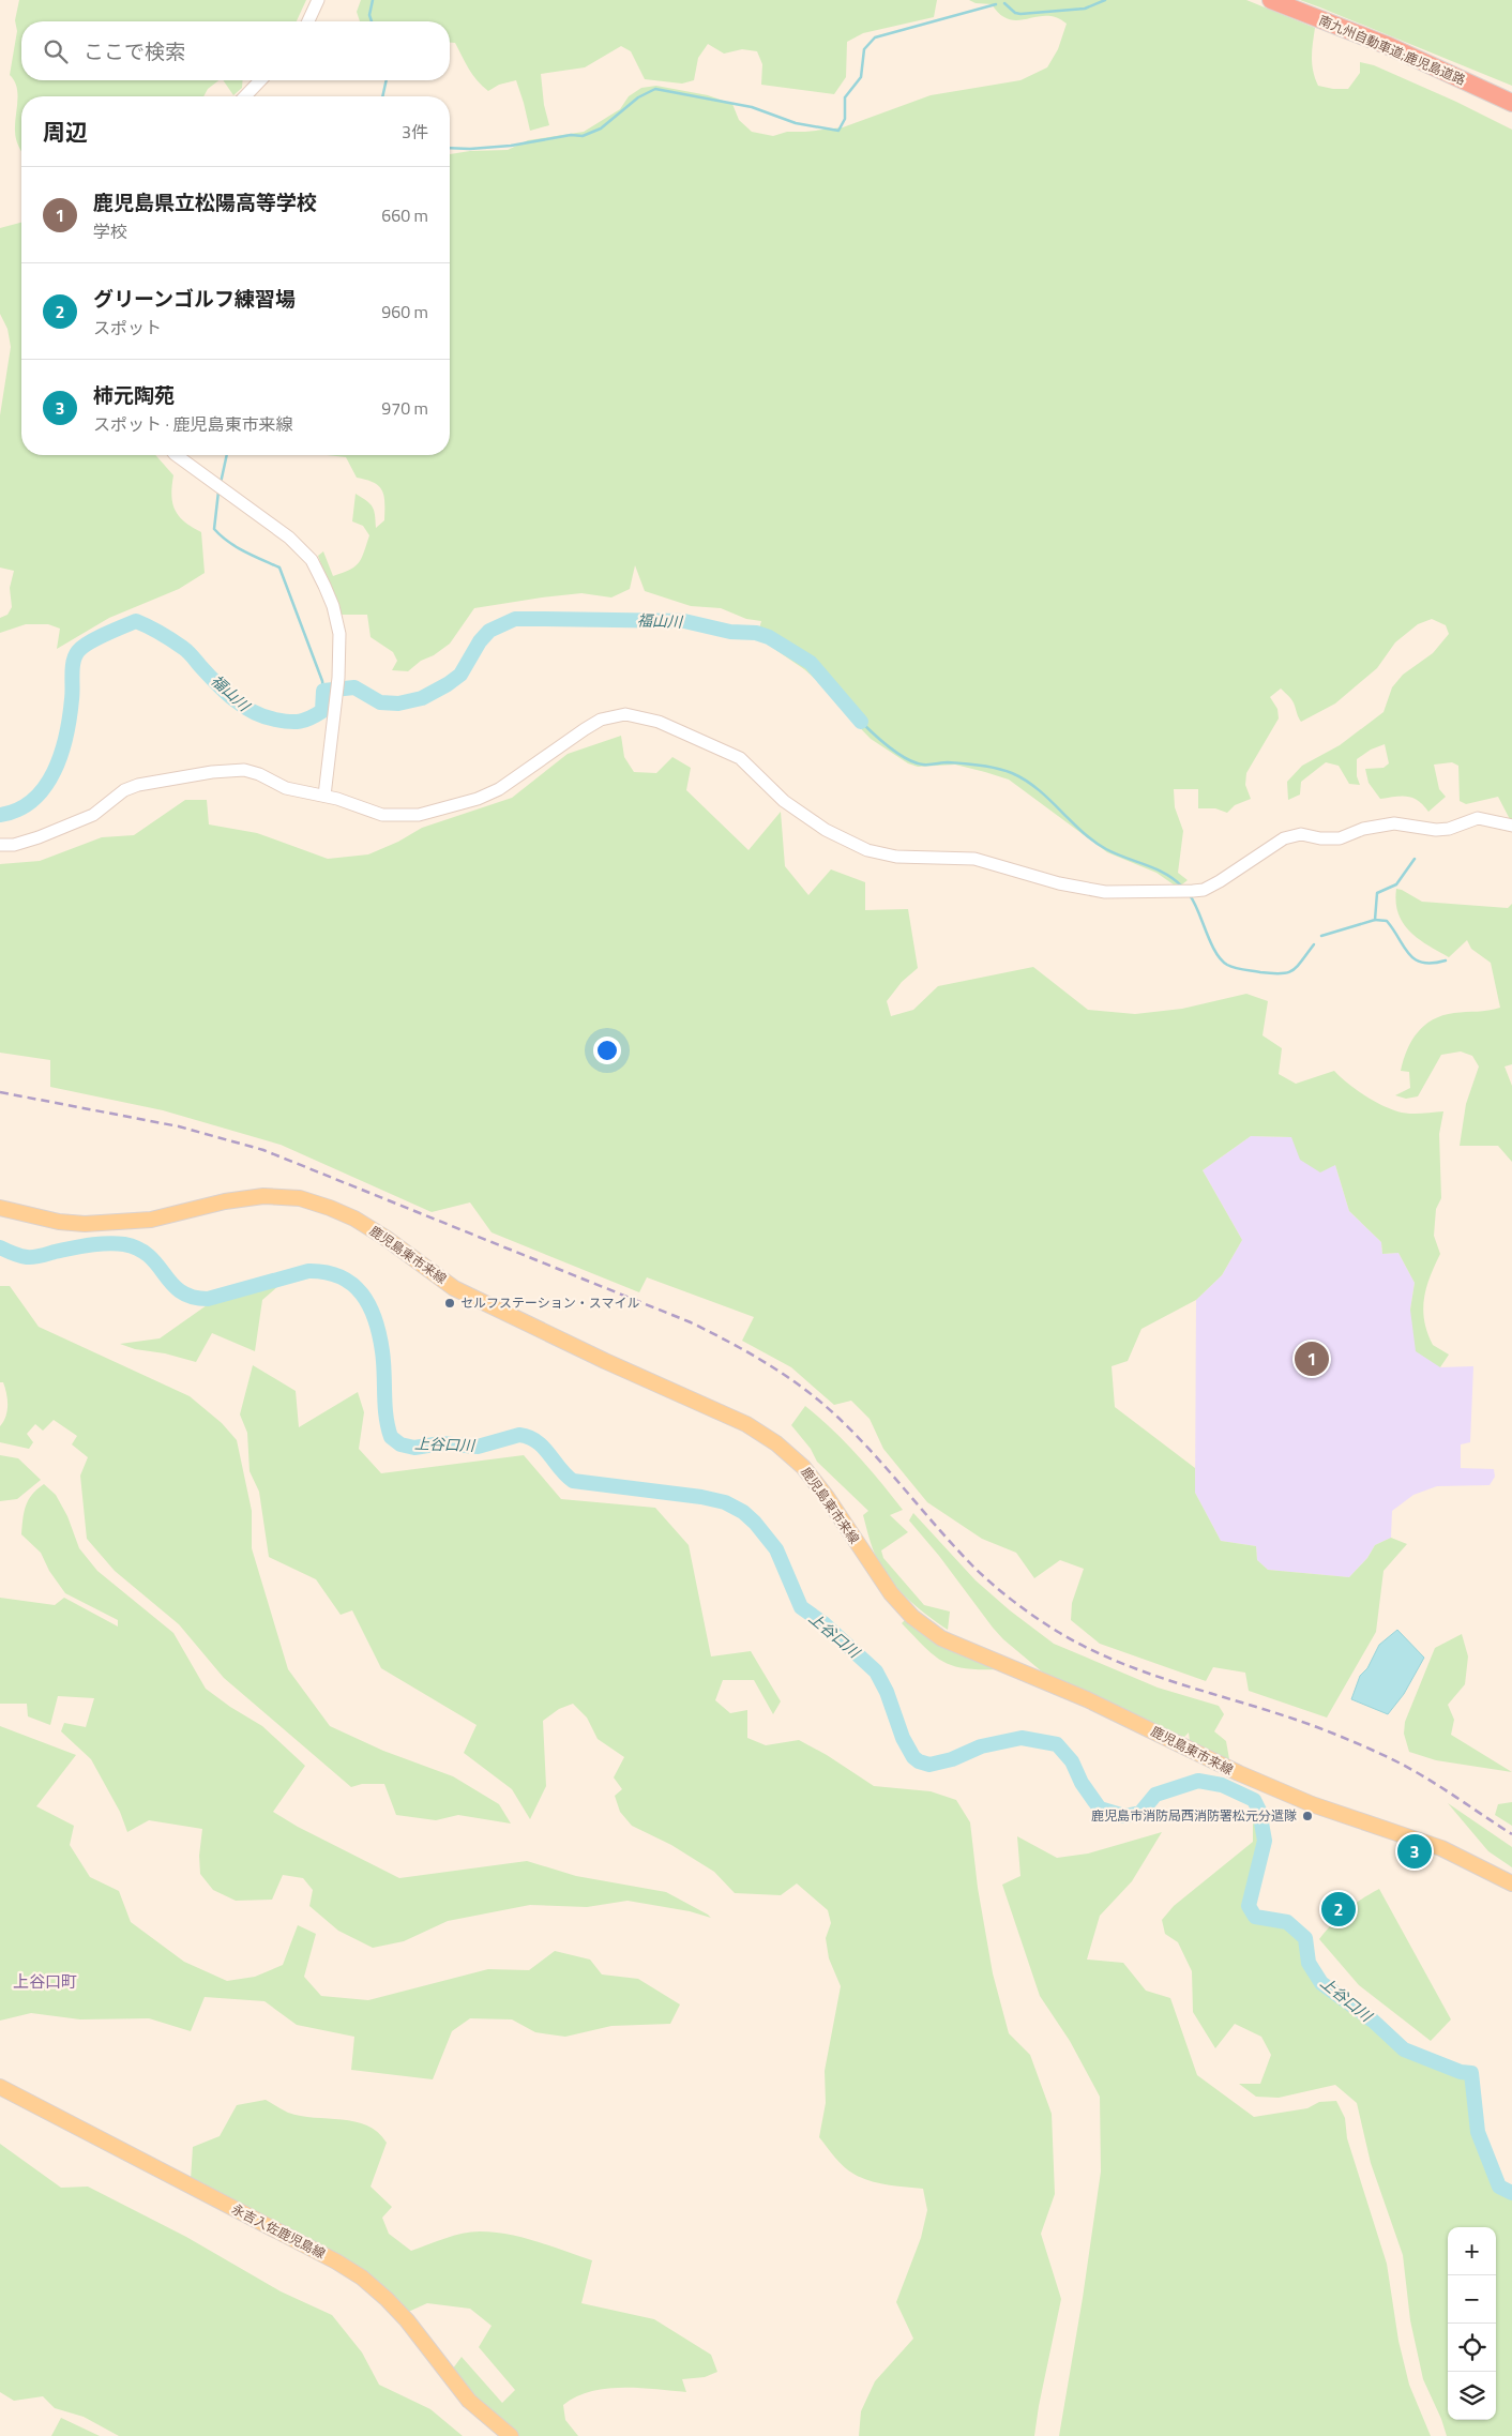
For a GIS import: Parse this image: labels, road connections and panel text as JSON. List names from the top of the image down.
{
  "streets": {
    "highway": ["南九州自動車道;鹿児島道路"],
    "main road": ["鹿児島東市来線", "永吉入佐鹿児島線"]
  },
  "districts": ["上谷口町"],
  "water": ["福山川", "上谷口川"],
  "places": ["セルフステーション・スマイル", "鹿児島市消防局西消防署松元分遣隊"],
  "page": {
    "search": "ここで検索",
    "heading": ["周辺", "3件"],
    "list": [
      {
        "mark": "1",
        "name": "鹿児島県立松陽高等学校",
        "note": "学校",
        "value": "660 m"
      },
      {
        "mark": "2",
        "name": "グリーンゴルフ練習場",
        "note": "スポット",
        "value": "960 m"
      },
      {
        "mark": "3",
        "name": "柿元陶苑",
        "note": "スポット · 鹿児島東市来線",
        "value": "970 m"
      }
    ],
    "pins": ["1", "3", "2"],
    "map_buttons": ["+", "−"]
  }
}
